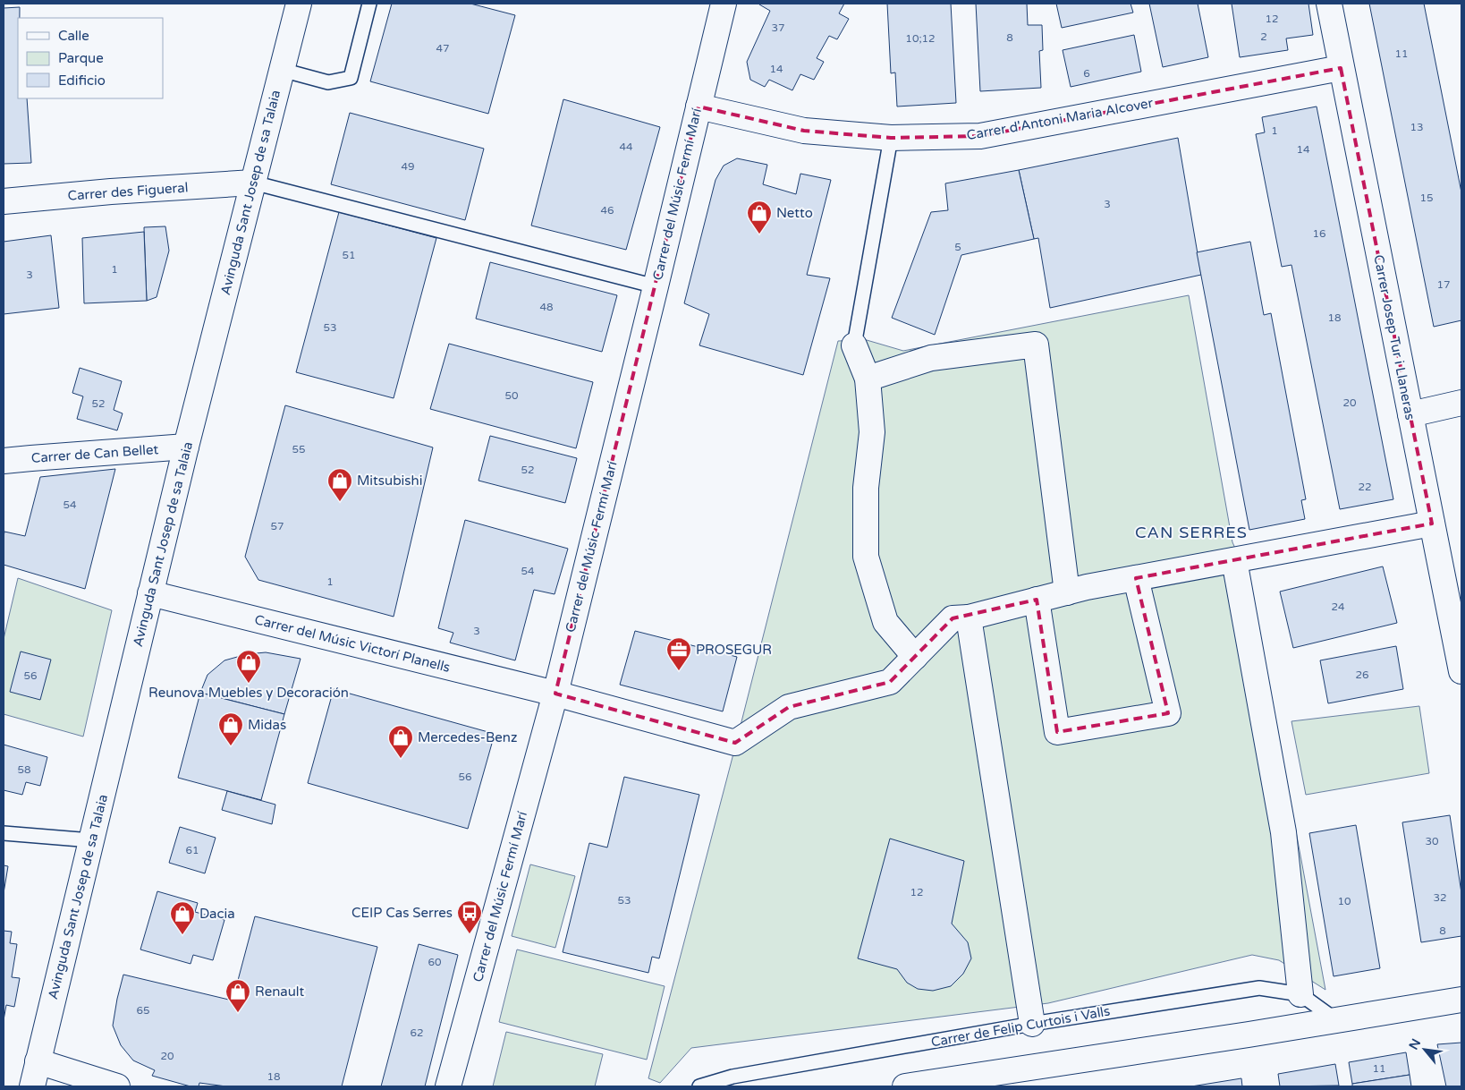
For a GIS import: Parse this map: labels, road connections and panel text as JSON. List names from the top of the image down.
{
  "streets": {
    "street": [
      "Carrer d'Antoni Maria Alcover",
      "Carrer des Figueral",
      "Avinguda Sant Josep de sa Talaia",
      "Carrer del Músic Fermí Marí",
      "Carrer Josep Tur i Llaneras",
      "Carrer de Can Bellet",
      "Carrer del Músic Victorí Planells"
    ],
    "lane": ["Carrer de Felip Curtois i Valls"]
  },
  "crossings": [
    ["Carrer d'Antoni Maria Alcover", "Carrer del Músic Fermí Marí"],
    ["Carrer d'Antoni Maria Alcover", "Carrer Josep Tur i Llaneras"],
    ["Carrer des Figueral", "Avinguda Sant Josep de sa Talaia"],
    ["Avinguda Sant Josep de sa Talaia", "Carrer de Can Bellet"],
    ["Avinguda Sant Josep de sa Talaia", "Carrer del Músic Victorí Planells"],
    ["Carrer del Músic Fermí Marí", "Carrer del Músic Victorí Planells"],
    ["Carrer Josep Tur i Llaneras", "Carrer del Músic Victorí Planells"]
  ],
  "districts": ["CAN SERRES"],
  "places": {
    "shop": [
      "Netto",
      "Mitsubishi",
      "Reunova Muebles y Decoración",
      "Midas",
      "Mercedes-Benz",
      "Dacia",
      "Renault"
    ],
    "office": ["PROSEGUR"],
    "bus stop": ["CEIP Cas Serres"]
  },
  "house_numbers": [
    "12",
    "37",
    "2",
    "8",
    "10;12",
    "47",
    "11",
    "14",
    "6",
    "13",
    "1",
    "44",
    "14",
    "49",
    "15",
    "3",
    "46",
    "16",
    "5",
    "51",
    "1",
    "3",
    "17",
    "48",
    "18",
    "53",
    "50",
    "20",
    "52",
    "55",
    "52",
    "22",
    "54",
    "57",
    "54",
    "1",
    "24",
    "3",
    "26",
    "56",
    "58",
    "56",
    "30",
    "61",
    "12",
    "32",
    "53",
    "10",
    "8",
    "60",
    "65",
    "62",
    "20",
    "11",
    "18"
  ],
  "legend": ["Calle", "Parque", "Edificio"],
  "north": "top left"
}
